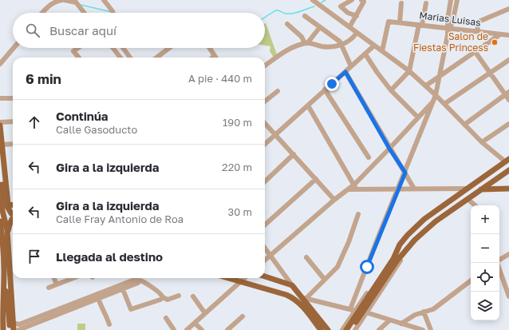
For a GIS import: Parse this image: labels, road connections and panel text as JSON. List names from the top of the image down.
{
  "streets": {
    "street": ["Marias Luisas"]
  },
  "places": ["Salon de Fiestas Princess"],
  "page": {
    "search": "Buscar aquí",
    "heading": ["6 min", "A pie · 440 m"],
    "list": [
      ["Continúa", "Calle Gasoducto", "190 m"],
      ["Gira a la izquierda", "220 m"],
      ["Gira a la izquierda", "Calle Fray Antonio de Roa", "30 m"],
      "Llegada al destino"
    ],
    "map_buttons": ["+", "−"]
  }
}
